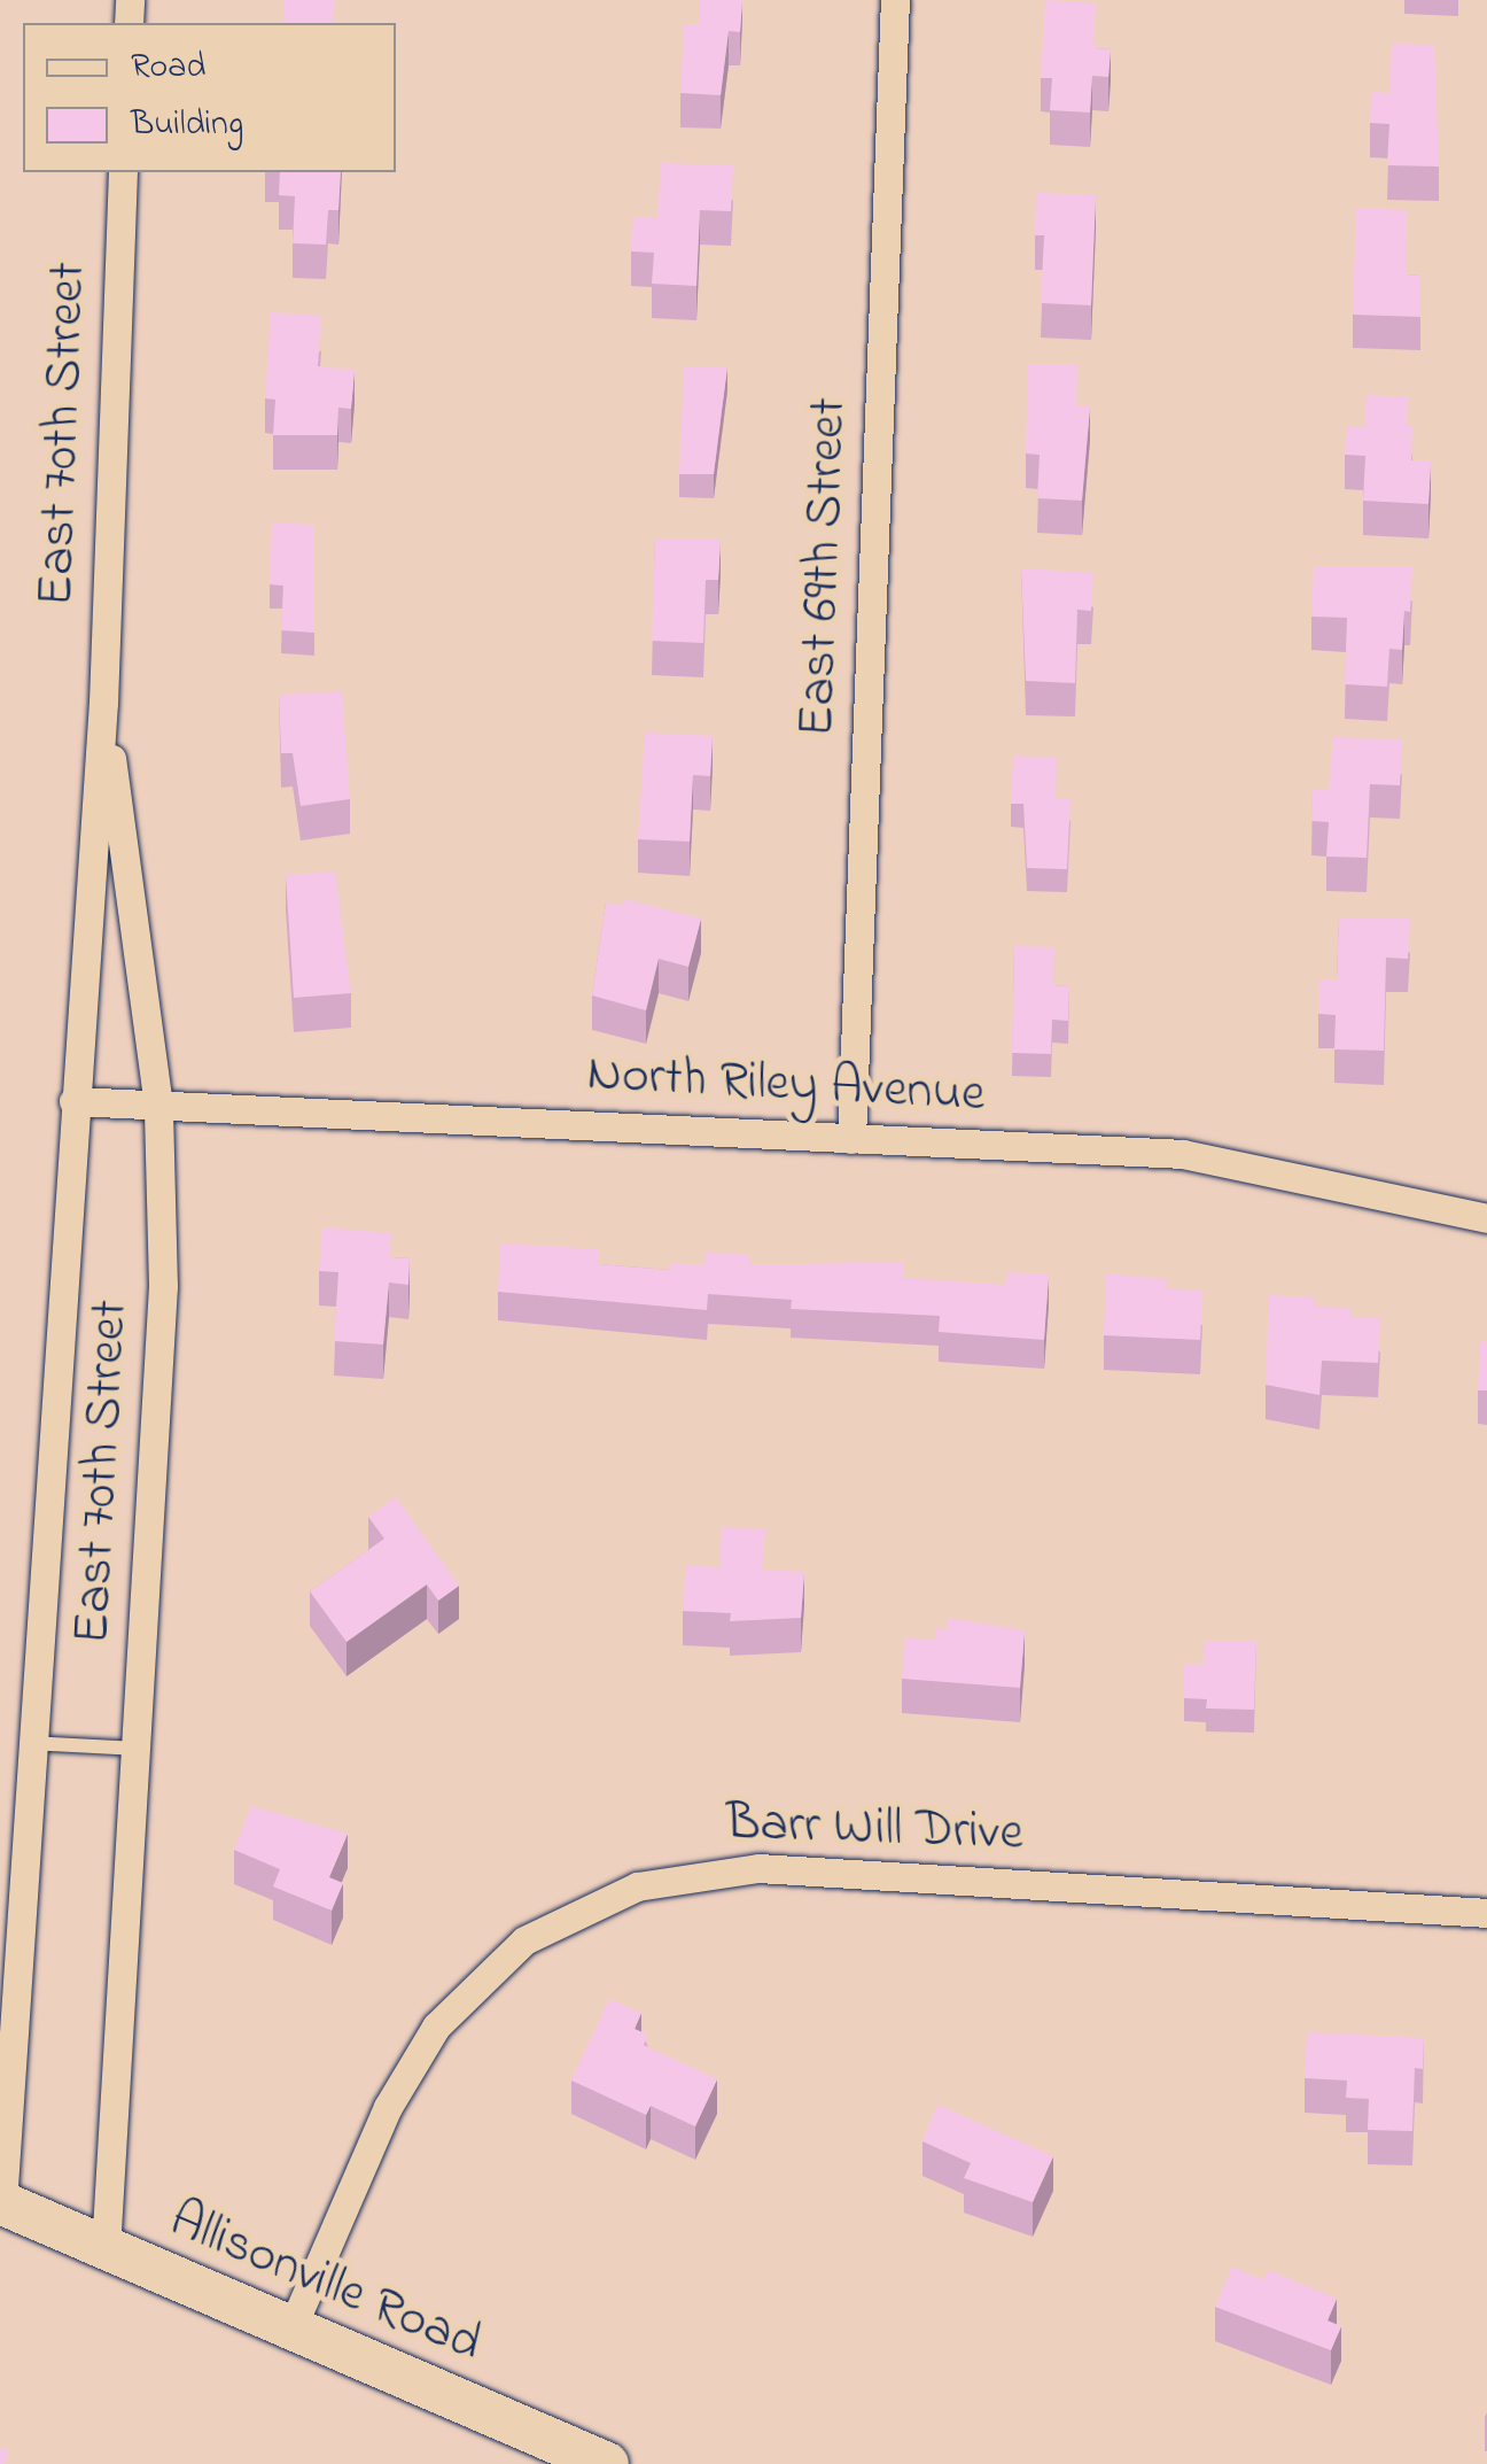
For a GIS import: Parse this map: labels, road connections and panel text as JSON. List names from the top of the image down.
{
  "streets": {
    "main road": ["Allisonville Road"],
    "street": [
      "East 70th Street",
      "East 69th Street",
      "North Riley Avenue",
      "Barr Will Drive"
    ]
  },
  "crossings": [
    ["East 70th Street", "North Riley Avenue"],
    ["East 70th Street", "Allisonville Road"],
    ["East 69th Street", "North Riley Avenue"],
    ["Barr Will Drive", "Allisonville Road"]
  ],
  "legend": ["Road", "Building"]
}
